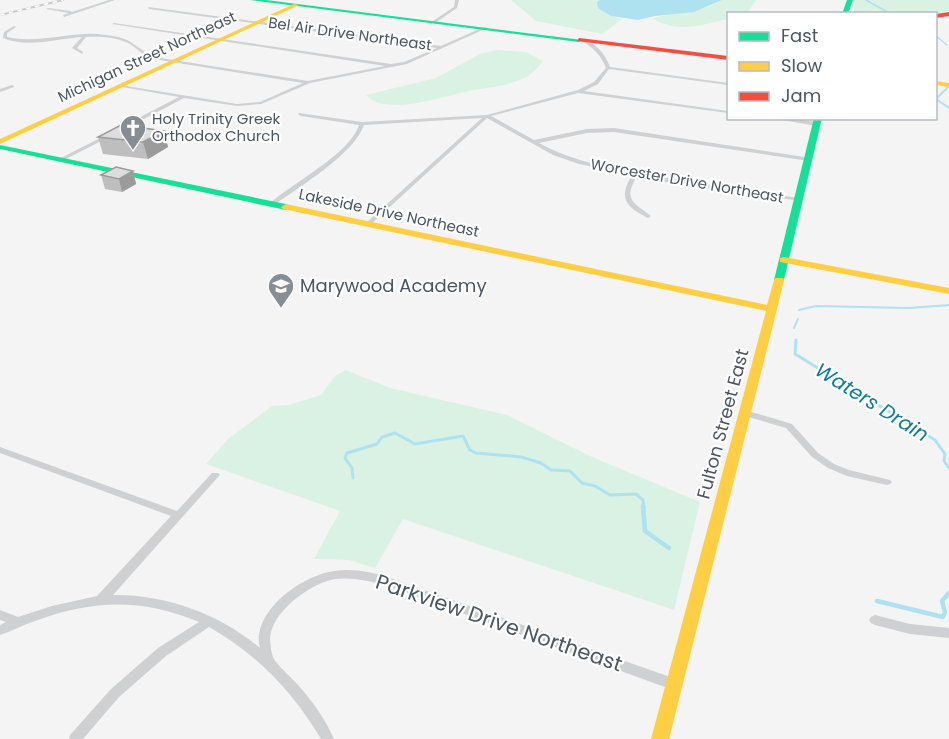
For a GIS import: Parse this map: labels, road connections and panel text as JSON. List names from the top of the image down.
{
  "streets": {
    "street": [
      "Bel Air Drive Northeast",
      "Michigan Street Northeast",
      "Worcester Drive Northeast",
      "Lakeside Drive Northeast",
      "Fulton Street East",
      "Parkview Drive Northeast"
    ]
  },
  "crossings": [
    ["Bel Air Drive Northeast", "Michigan Street Northeast"],
    ["Worcester Drive Northeast", "Fulton Street East"],
    ["Lakeside Drive Northeast", "Fulton Street East"],
    ["Fulton Street East", "Parkview Drive Northeast"]
  ],
  "water": ["Waters Drain"],
  "places": {
    "church": ["Holy Trinity Greek Orthodox Church"],
    "school or university": ["Marywood Academy"]
  },
  "legend": ["Fast", "Slow", "Jam"]
}
